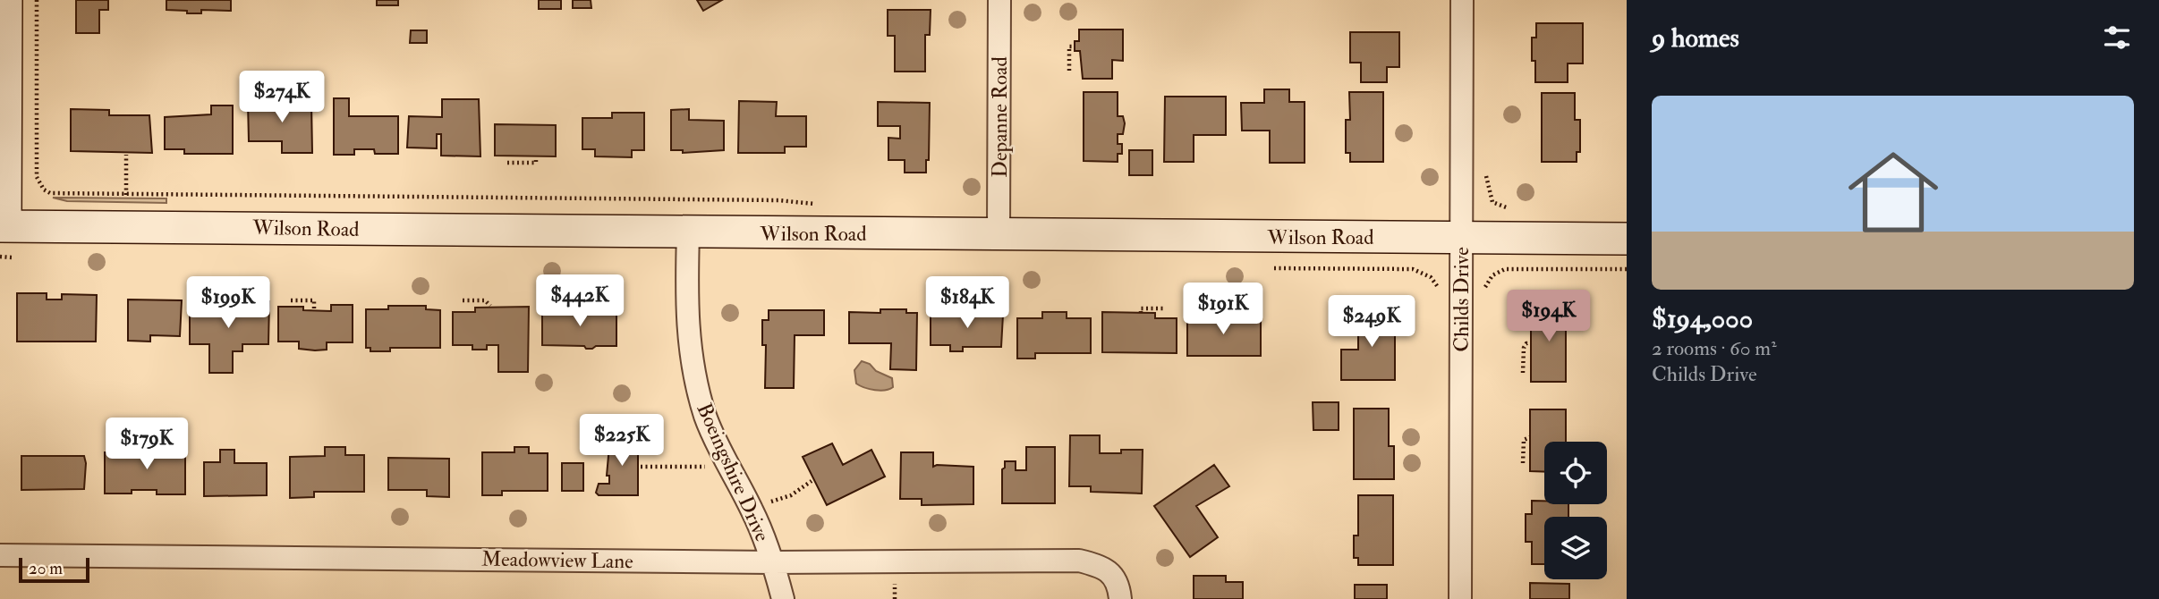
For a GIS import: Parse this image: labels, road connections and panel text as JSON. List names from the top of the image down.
{
  "streets": {
    "street": [
      "Depanne Road",
      "Wilson Road",
      "Childs Drive",
      "Boeingshire Drive",
      "Meadowview Lane"
    ]
  },
  "crossings": [
    ["Depanne Road", "Wilson Road"],
    ["Wilson Road", "Childs Drive"],
    ["Wilson Road", "Boeingshire Drive"],
    ["Boeingshire Drive", "Meadowview Lane"]
  ],
  "scale_bar": "20 m",
  "page": {
    "heading": "9 homes",
    "price": [
      "$274K",
      "$442K",
      "$199K",
      "$184K",
      "$191K",
      "$194K",
      "$249K",
      "$225K",
      "$179K"
    ],
    "list": [
      {
        "name": "$194,000",
        "note": "2 rooms · 60 m² · Childs Drive"
      }
    ],
    "scale": "20 m"
  }
}
